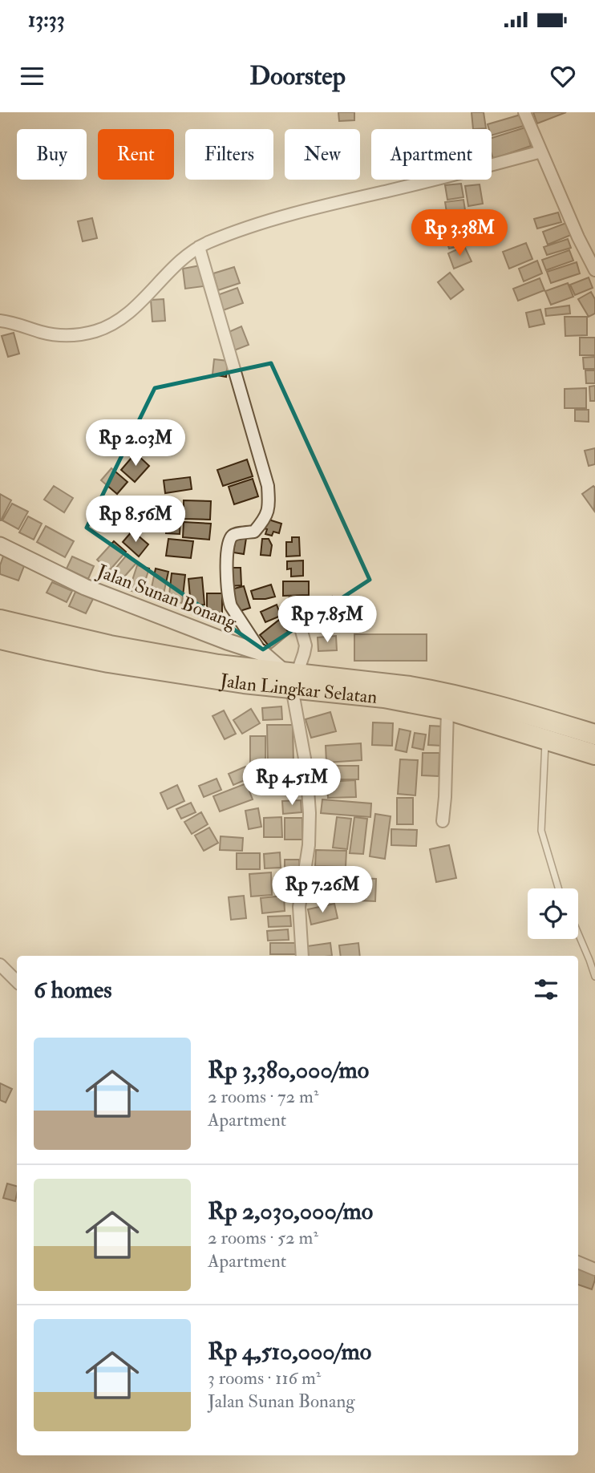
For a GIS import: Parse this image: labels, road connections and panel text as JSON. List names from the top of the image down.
{
  "streets": {
    "highway": ["Jalan Lingkar Selatan"],
    "street": ["Jalan Sunan Bonang"]
  },
  "crossings": [
    ["Jalan Sunan Bonang", "Jalan Lingkar Selatan"]
  ],
  "page": {
    "status": "13:33",
    "header": "Doorstep",
    "chip": [
      "Buy",
      "Rent",
      "Filters",
      "New",
      "Apartment"
    ],
    "price": [
      "Rp 3.38M",
      "Rp 2.03M",
      "Rp 8.56M",
      "Rp 7.85M",
      "Rp 4.51M",
      "Rp 7.26M"
    ],
    "heading": "6 homes",
    "list": [
      {
        "name": "Rp 3,380,000/mo",
        "note": "2 rooms · 72 m² · Apartment"
      },
      {
        "name": "Rp 2,030,000/mo",
        "note": "2 rooms · 52 m² · Apartment"
      },
      {
        "name": "Rp 4,510,000/mo",
        "note": "3 rooms · 116 m² · Jalan Sunan Bonang"
      }
    ]
  }
}
